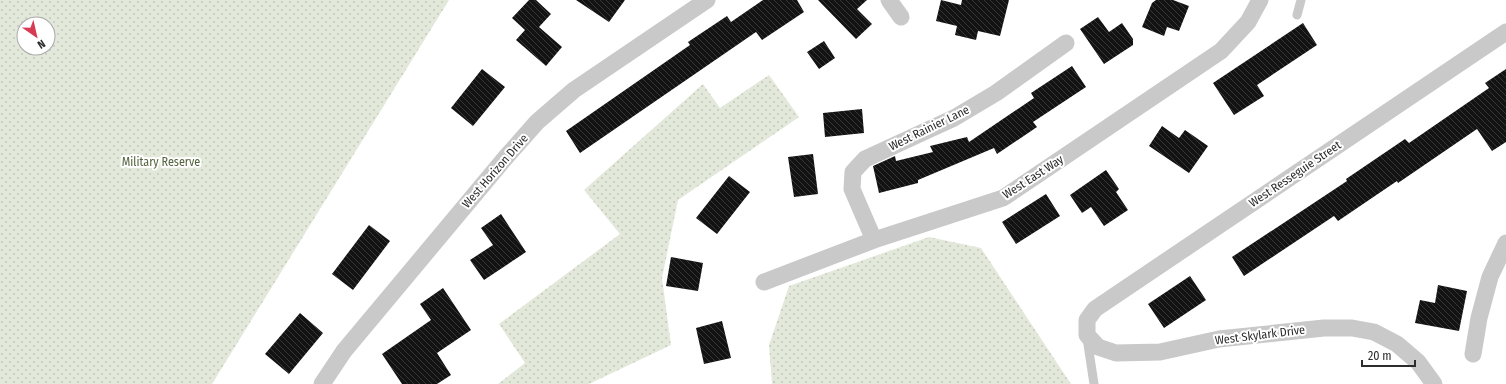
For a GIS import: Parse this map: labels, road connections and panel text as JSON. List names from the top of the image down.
{
  "streets": {
    "street": [
      "West Rainier Lane",
      "West Horizon Drive",
      "West Resseguie Street",
      "West East Way",
      "West Skylark Drive"
    ]
  },
  "crossings": [
    ["West Rainier Lane", "West East Way"],
    ["West Resseguie Street", "West Skylark Drive"]
  ],
  "parks": ["Military Reserve"],
  "scale_bar": "20 m",
  "north": "bottom right"
}
